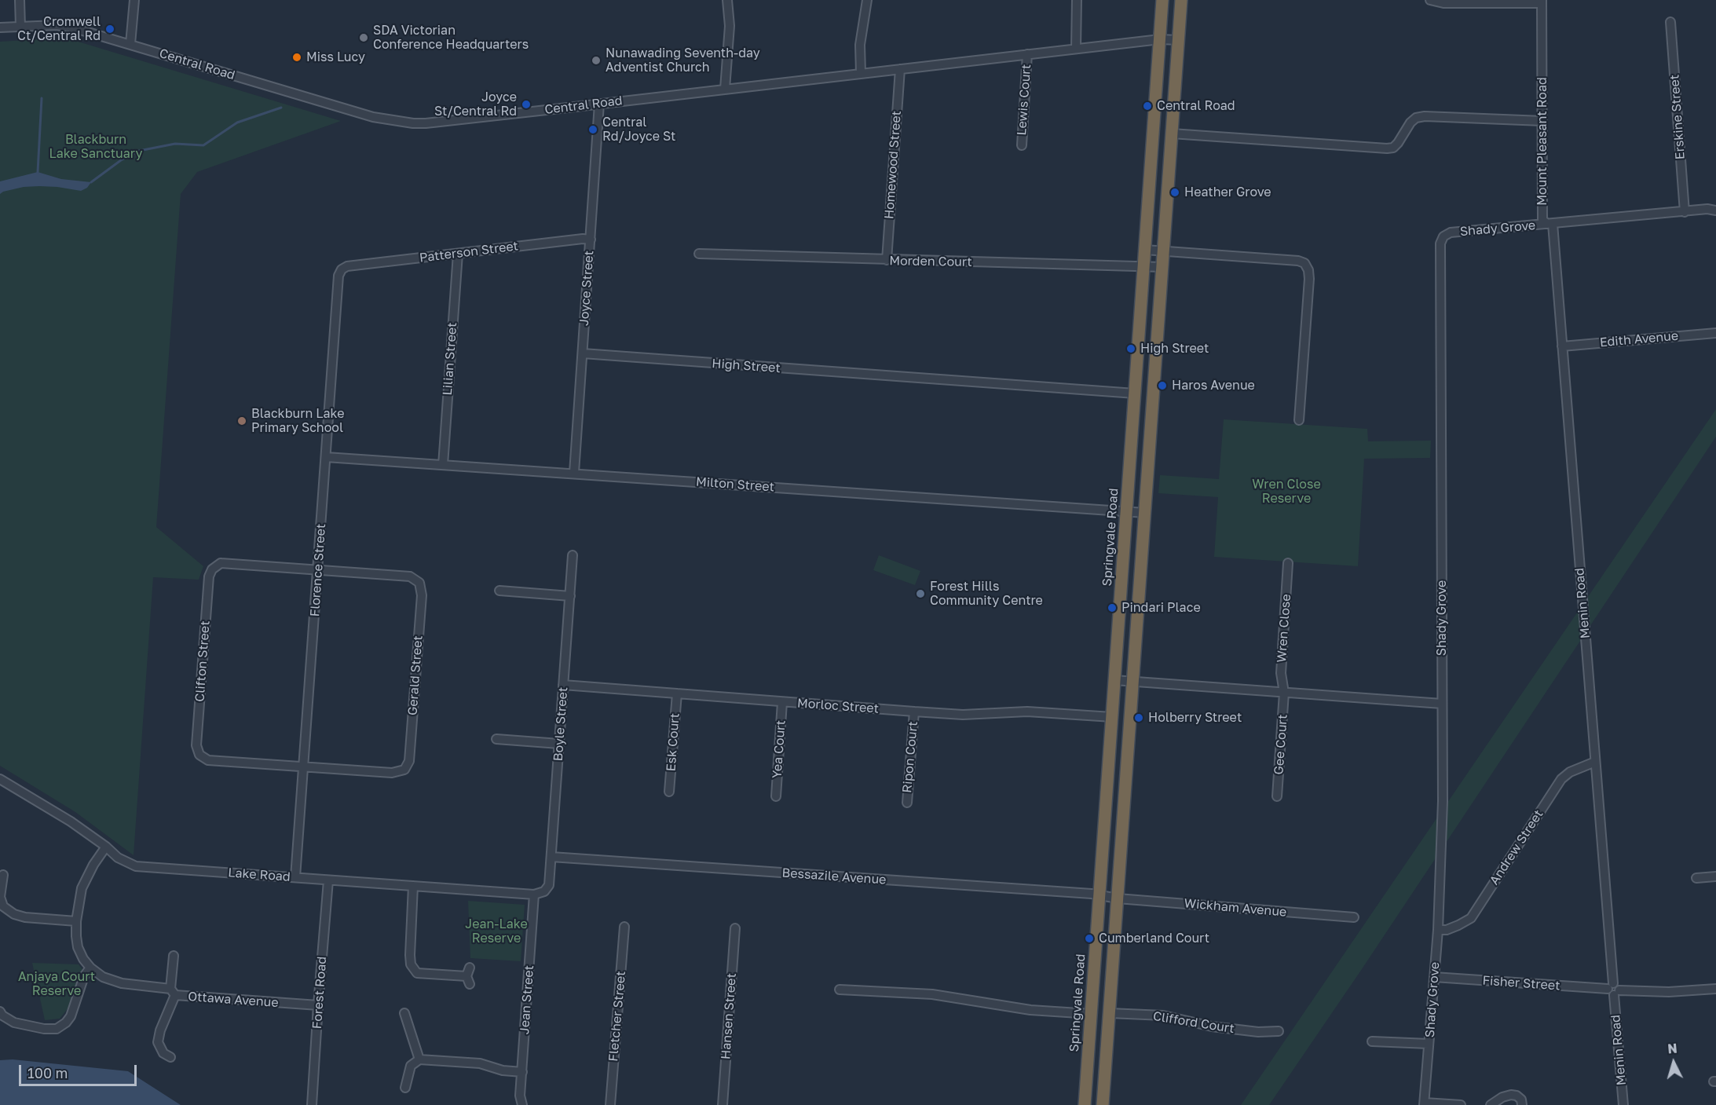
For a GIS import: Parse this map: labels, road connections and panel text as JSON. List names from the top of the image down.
{
  "streets": {
    "highway": ["Springvale Road"],
    "street": [
      "Central Road",
      "Lewis Court",
      "Erskine Street",
      "Mount Pleasant Road",
      "Homewood Street",
      "Shady Grove",
      "Patterson Street",
      "Morden Court",
      "Joyce Street",
      "Edith Avenue",
      "Lilian Street",
      "High Street",
      "Milton Street",
      "Florence Street",
      "Menin Road",
      "Wren Close",
      "Clifton Street",
      "Gerald Street",
      "Morloc Street",
      "Boyle Street",
      "Esk Court",
      "Gee Court",
      "Yea Court",
      "Ripon Court",
      "Andrew Street",
      "Lake Road",
      "Bessazile Avenue",
      "Wickham Avenue",
      "Fisher Street",
      "Forest Road",
      "Ottawa Avenue",
      "Jean Street",
      "Fletcher Street",
      "Hansen Street",
      "Clifford Court"
    ]
  },
  "crossings": [
    ["Central Road", "Lewis Court"],
    ["Central Road", "Homewood Street"],
    ["Central Road", "Joyce Street"],
    ["Central Road", "Springvale Road"],
    ["Erskine Street", "Mount Pleasant Road"],
    ["Mount Pleasant Road", "Shady Grove"],
    ["Mount Pleasant Road", "Menin Road"],
    ["Homewood Street", "Morden Court"],
    ["Shady Grove", "Menin Road"],
    ["Shady Grove", "Andrew Street"],
    ["Shady Grove", "Fisher Street"],
    ["Patterson Street", "Joyce Street"],
    ["Patterson Street", "Lilian Street"],
    ["Patterson Street", "Florence Street"],
    ["Morden Court", "Springvale Road"],
    ["Joyce Street", "High Street"],
    ["Joyce Street", "Milton Street"],
    ["Edith Avenue", "Menin Road"],
    ["Lilian Street", "Milton Street"],
    ["High Street", "Springvale Road"],
    ["Milton Street", "Springvale Road"],
    ["Milton Street", "Florence Street"],
    ["Springvale Road", "Morloc Street"],
    ["Springvale Road", "Bessazile Avenue"],
    ["Florence Street", "Clifton Street"],
    ["Florence Street", "Gerald Street"],
    ["Florence Street", "Lake Road"],
    ["Menin Road", "Andrew Street"],
    ["Menin Road", "Fisher Street"],
    ["Wren Close", "Gee Court"],
    ["Clifton Street", "Gerald Street"],
    ["Morloc Street", "Boyle Street"],
    ["Morloc Street", "Esk Court"],
    ["Morloc Street", "Yea Court"],
    ["Morloc Street", "Ripon Court"],
    ["Boyle Street", "Lake Road"],
    ["Boyle Street", "Bessazile Avenue"],
    ["Lake Road", "Forest Road"],
    ["Lake Road", "Ottawa Avenue"],
    ["Lake Road", "Jean Street"],
    ["Bessazile Avenue", "Wickham Avenue"],
    ["Forest Road", "Ottawa Avenue"]
  ],
  "parks": [
    "Blackburn Lake Sanctuary",
    "Wren Close Reserve",
    "Jean-Lake Reserve",
    "Anjaya Court Reserve"
  ],
  "places": [
    "Cromwell Ct/Central Rd",
    "SDA Victorian Conference Headquarters",
    "Miss Lucy",
    "Nunawading Seventh-day Adventist Church",
    "Joyce St/Central Rd",
    "Central Road",
    "Central Rd/Joyce St",
    "Heather Grove",
    "High Street",
    "Haros Avenue",
    "Blackburn Lake Primary School",
    "Forest Hills Community Centre",
    "Pindari Place",
    "Holberry Street",
    "Cumberland Court"
  ],
  "scale_bar": "100 m",
  "north": "top"
}
